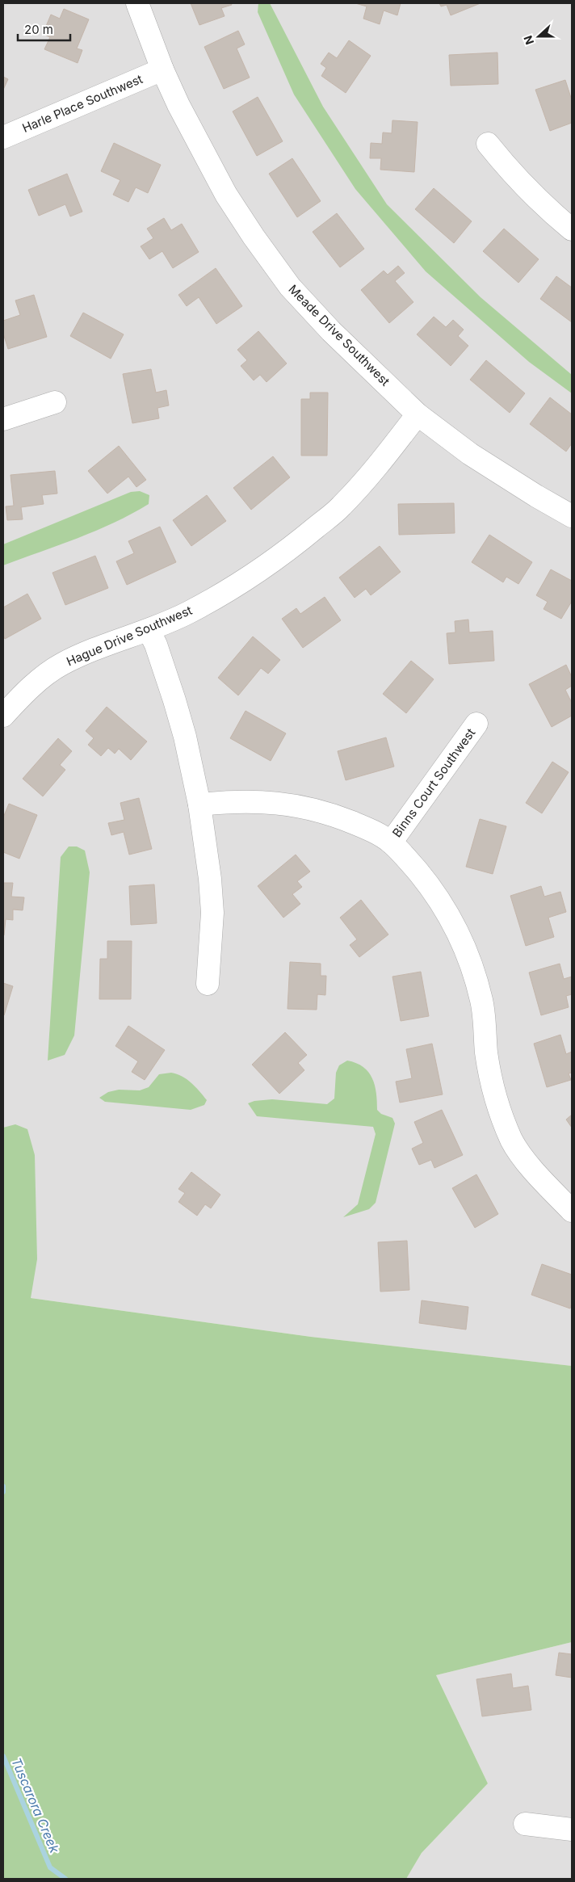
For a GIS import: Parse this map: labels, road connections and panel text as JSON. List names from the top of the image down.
{
  "streets": {
    "street": [
      "Harle Place Southwest",
      "Meade Drive Southwest",
      "Hague Drive Southwest",
      "Binns Court Southwest"
    ]
  },
  "crossings": [
    ["Harle Place Southwest", "Meade Drive Southwest"],
    ["Meade Drive Southwest", "Hague Drive Southwest"]
  ],
  "water": ["Tuscarora Creek"],
  "scale_bar": "20 m",
  "north": "left"
}
